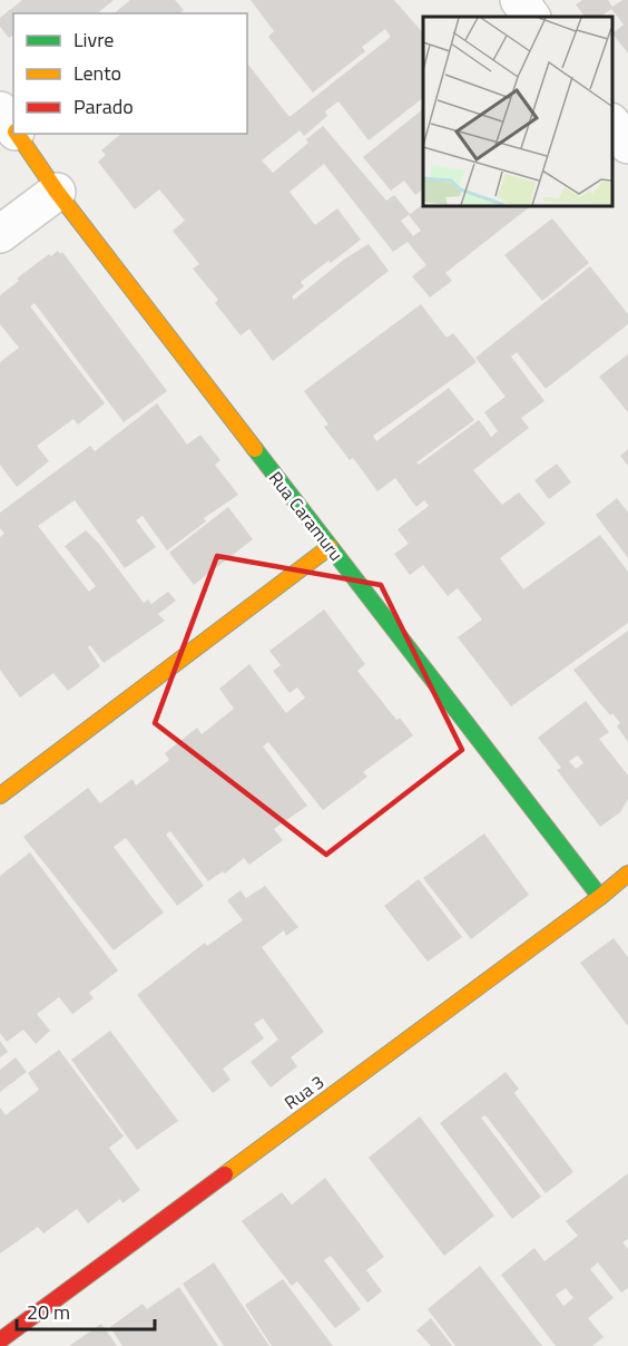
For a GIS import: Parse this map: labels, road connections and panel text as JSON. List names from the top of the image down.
{
  "streets": {
    "street": ["Rua Caramuru", "Rua 3"]
  },
  "crossings": [
    ["Rua Caramuru", "Rua 3"]
  ],
  "legend": ["Livre", "Lento", "Parado"],
  "scale_bar": "20 m"
}
